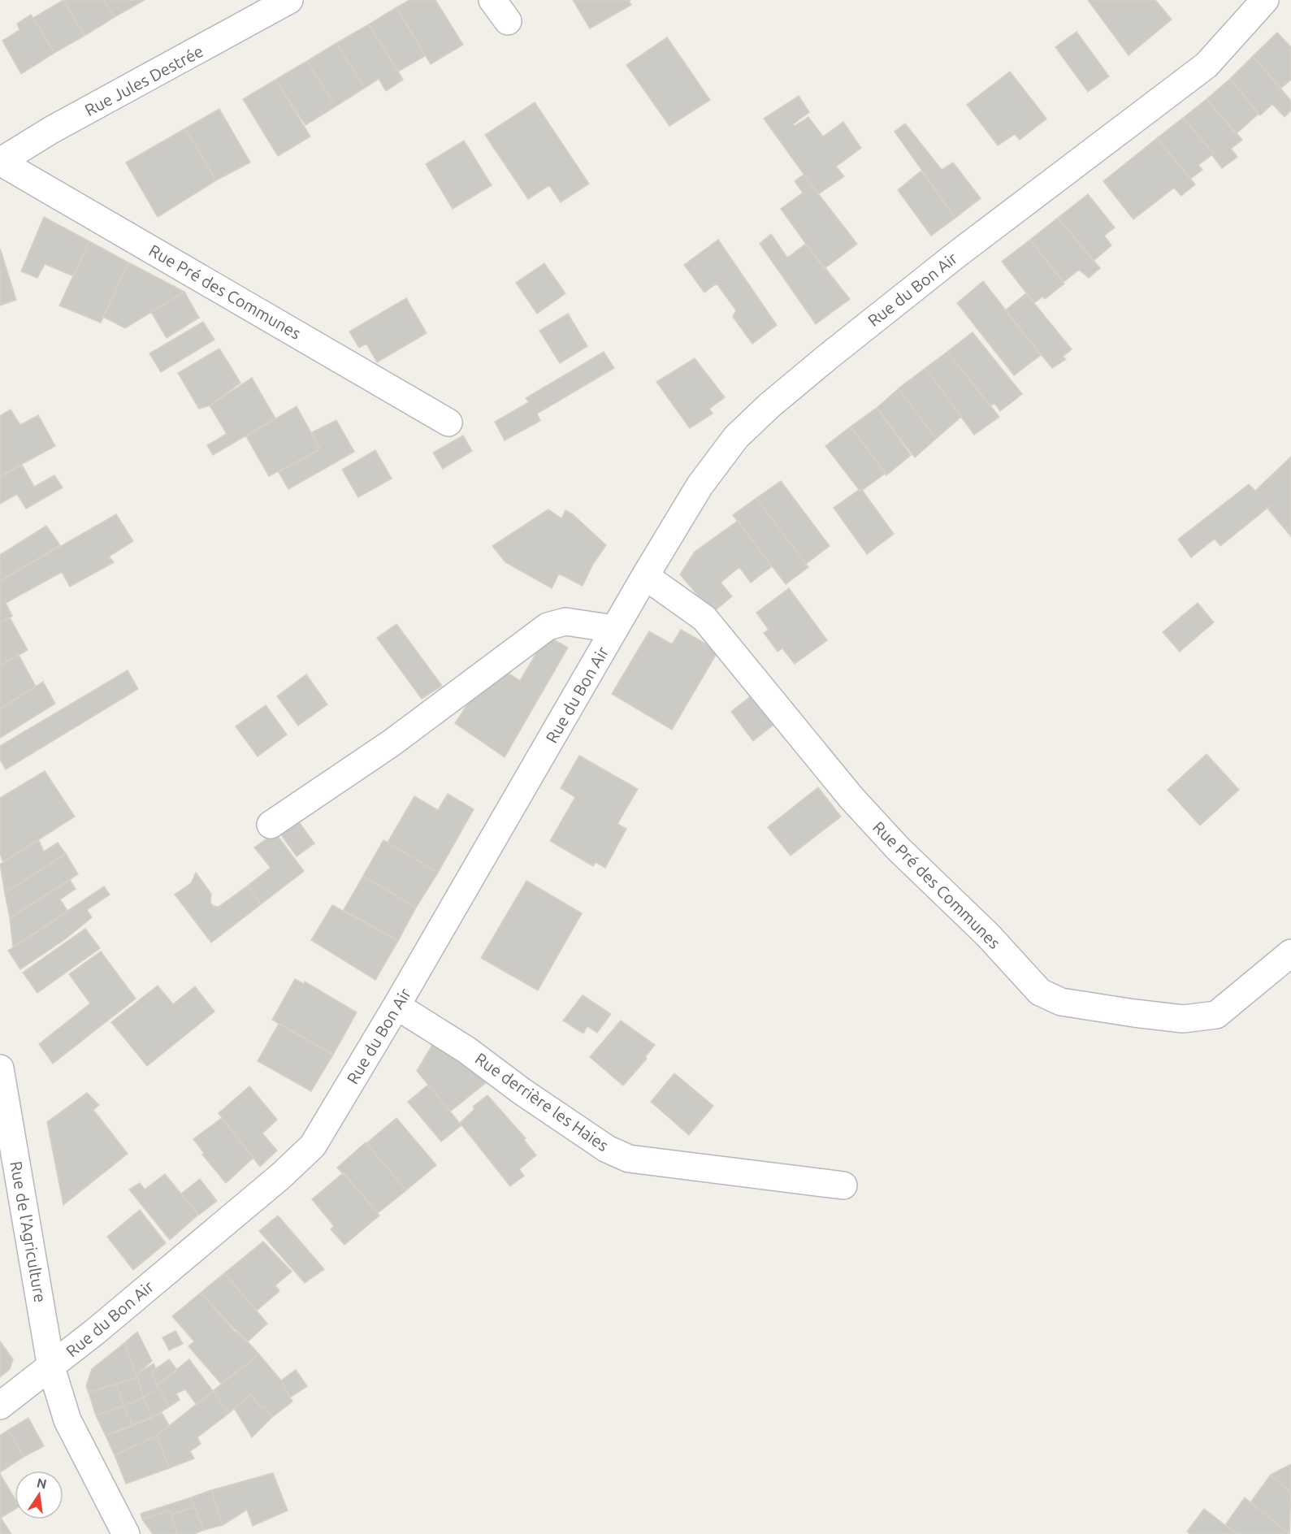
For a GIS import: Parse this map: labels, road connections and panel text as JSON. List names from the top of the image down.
{
  "streets": {
    "street": [
      "Rue Jules Destrée",
      "Rue du Bon Air",
      "Rue Pré des Communes",
      "Rue derrière les Haies",
      "Rue de l'Agriculture"
    ]
  },
  "crossings": [
    ["Rue Jules Destrée", "Rue Pré des Communes"],
    ["Rue du Bon Air", "Rue Pré des Communes"],
    ["Rue du Bon Air", "Rue derrière les Haies"],
    ["Rue du Bon Air", "Rue de l'Agriculture"]
  ],
  "north": "top"
}
